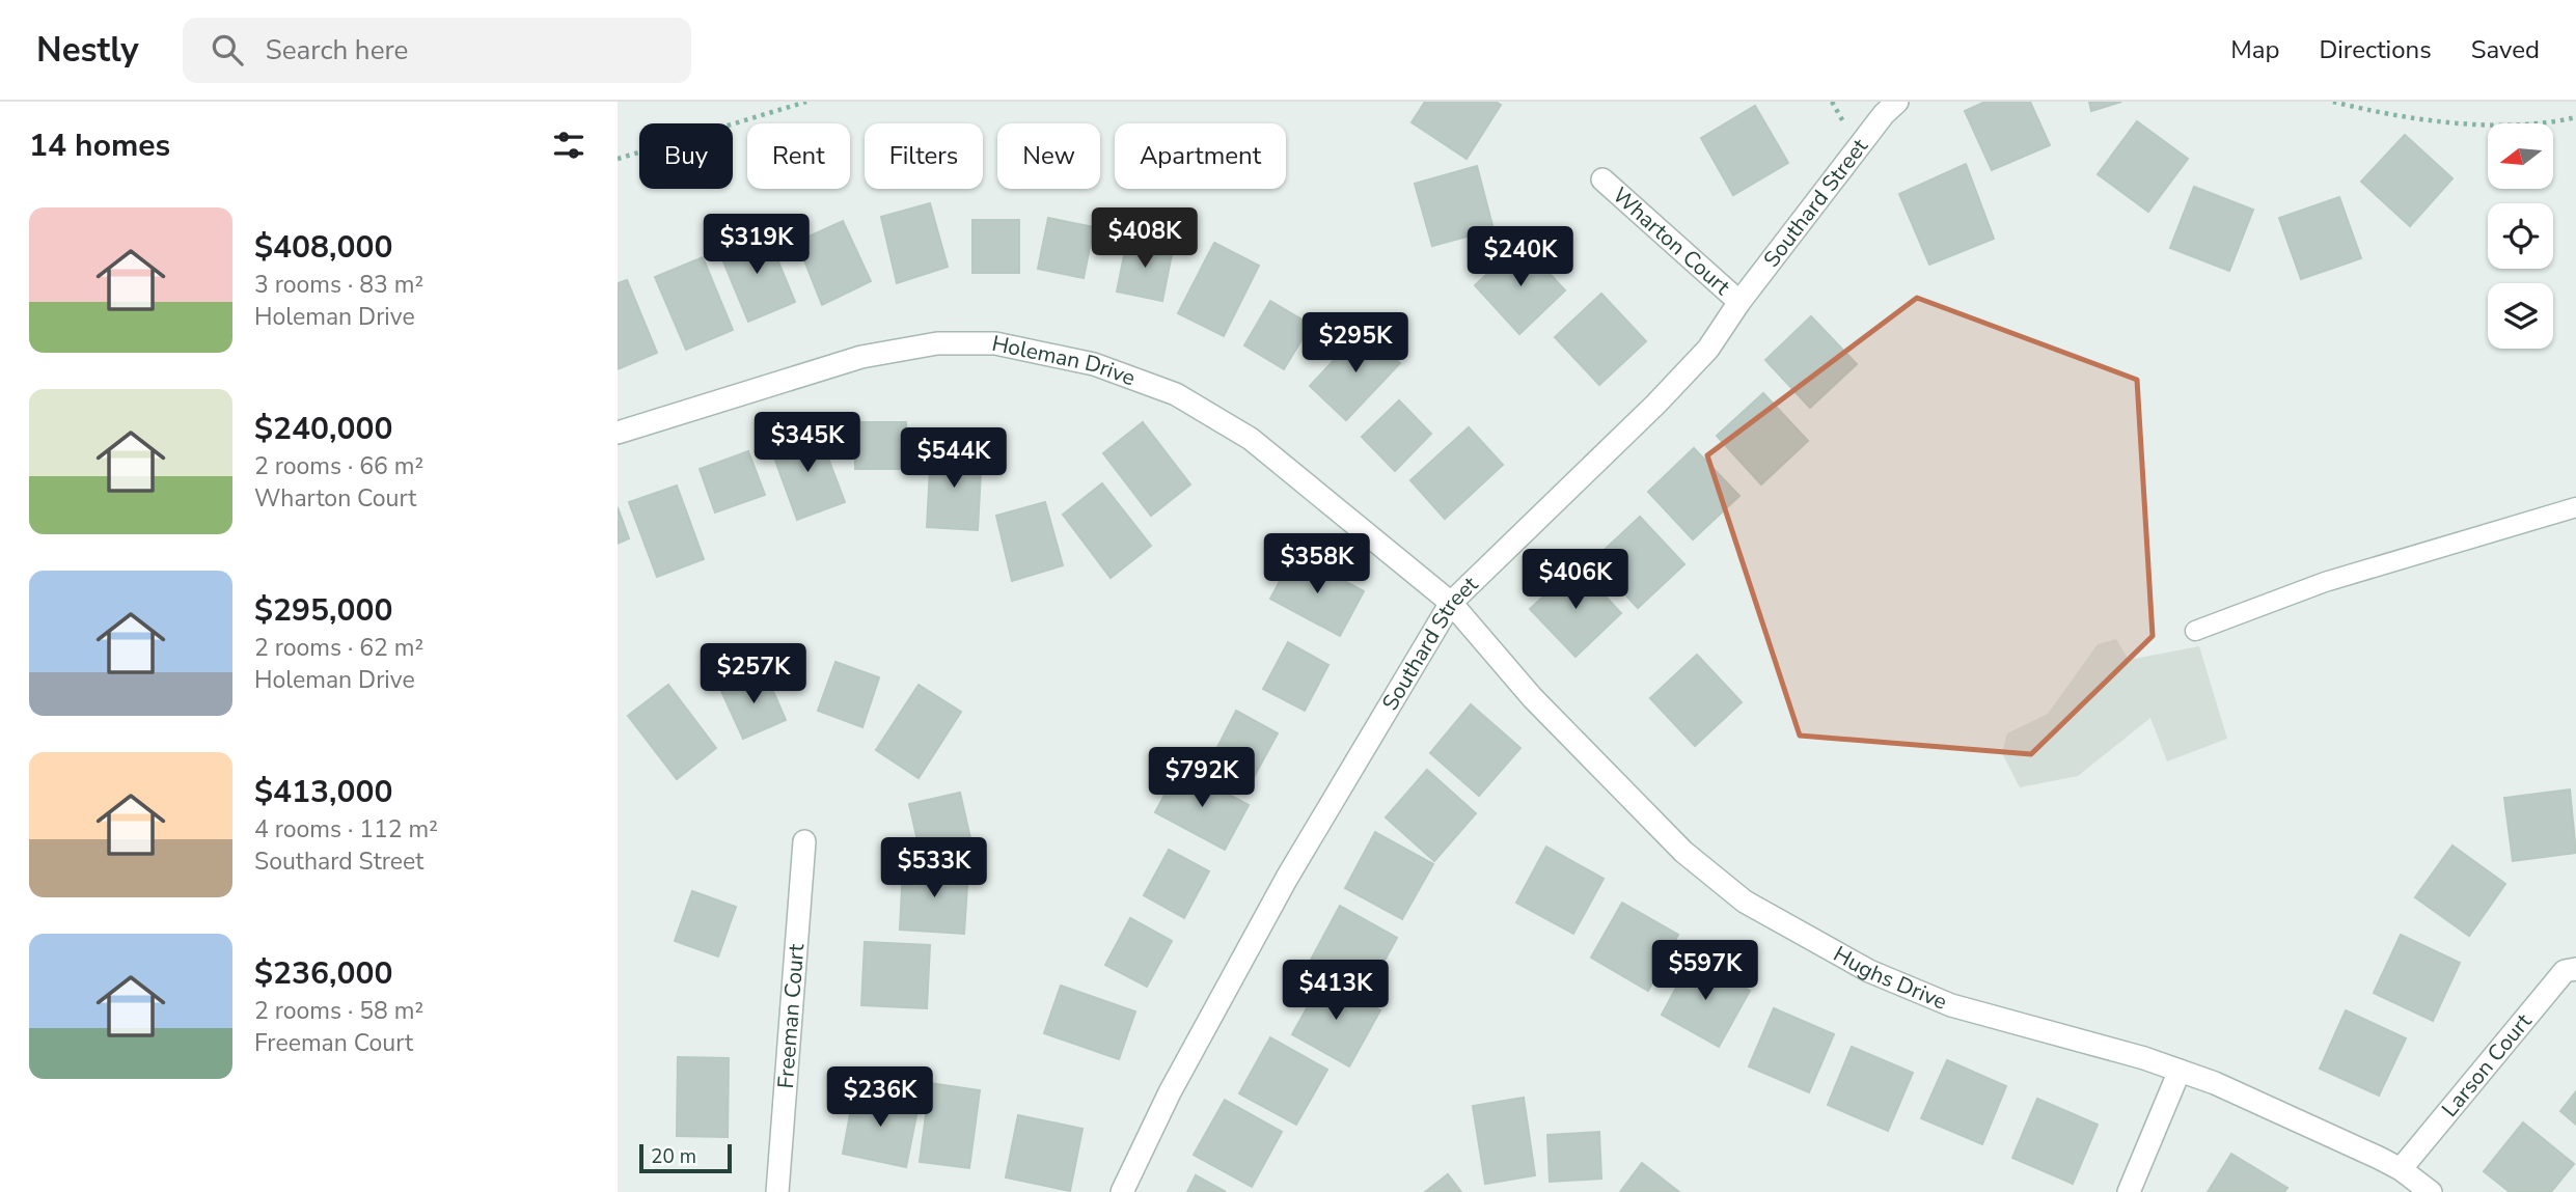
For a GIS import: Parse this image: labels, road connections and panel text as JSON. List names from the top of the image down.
{
  "streets": {
    "street": [
      "Southard Street",
      "Wharton Court",
      "Holeman Drive",
      "Hughs Drive",
      "Freeman Court",
      "Larson Court"
    ]
  },
  "crossings": [
    ["Southard Street", "Wharton Court"],
    ["Southard Street", "Holeman Drive"],
    ["Southard Street", "Hughs Drive"],
    ["Holeman Drive", "Hughs Drive"],
    ["Hughs Drive", "Larson Court"]
  ],
  "scale_bar": "20 m",
  "north": "left",
  "page": {
    "header": "Nestly",
    "search": "Search here",
    "nav": ["Map", "Directions", "Saved"],
    "heading": "14 homes",
    "chip": [
      "Buy",
      "Rent",
      "Filters",
      "New",
      "Apartment"
    ],
    "list": [
      {
        "name": "$408,000",
        "note": "3 rooms · 83 m² · Holeman Drive"
      },
      {
        "name": "$240,000",
        "note": "2 rooms · 66 m² · Wharton Court"
      },
      {
        "name": "$295,000",
        "note": "2 rooms · 62 m² · Holeman Drive"
      },
      {
        "name": "$413,000",
        "note": "4 rooms · 112 m² · Southard Street"
      },
      {
        "name": "$236,000",
        "note": "2 rooms · 58 m² · Freeman Court"
      }
    ],
    "price": [
      "$408K",
      "$319K",
      "$240K",
      "$295K",
      "$345K",
      "$544K",
      "$358K",
      "$406K",
      "$257K",
      "$792K",
      "$533K",
      "$597K",
      "$413K",
      "$236K"
    ],
    "scale": "20 m"
  }
}
